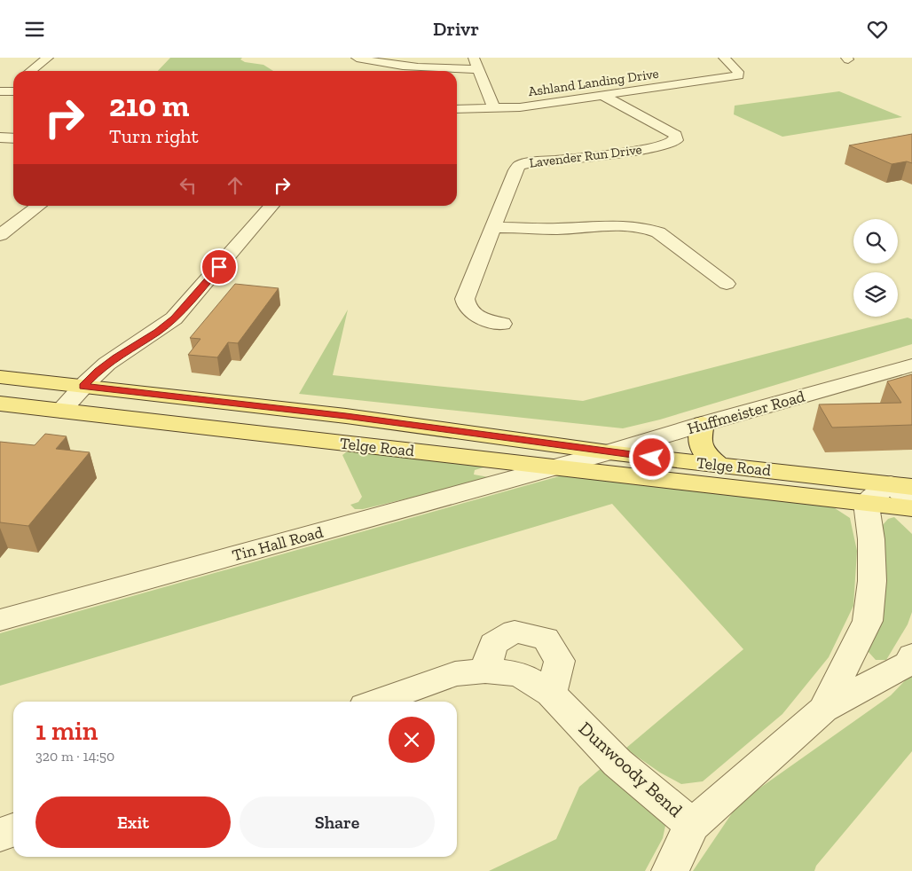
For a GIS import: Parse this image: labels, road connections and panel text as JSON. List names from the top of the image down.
{
  "streets": {
    "main road": ["Telge Road"],
    "street": [
      "Ashland Landing Drive",
      "Lavender Run Drive",
      "Huffmeister Road",
      "Tin Hall Road",
      "Dunwoody Bend"
    ]
  },
  "crossings": [
    ["Ashland Landing Drive", "Lavender Run Drive"],
    ["Huffmeister Road", "Telge Road"],
    ["Huffmeister Road", "Tin Hall Road"],
    ["Telge Road", "Tin Hall Road"]
  ],
  "page": {
    "header": "Drivr",
    "turn": ["210 m", "Turn right"],
    "heading": ["1 min", "320 m · 14:50"],
    "buttons": ["Exit", "Share"]
  }
}
